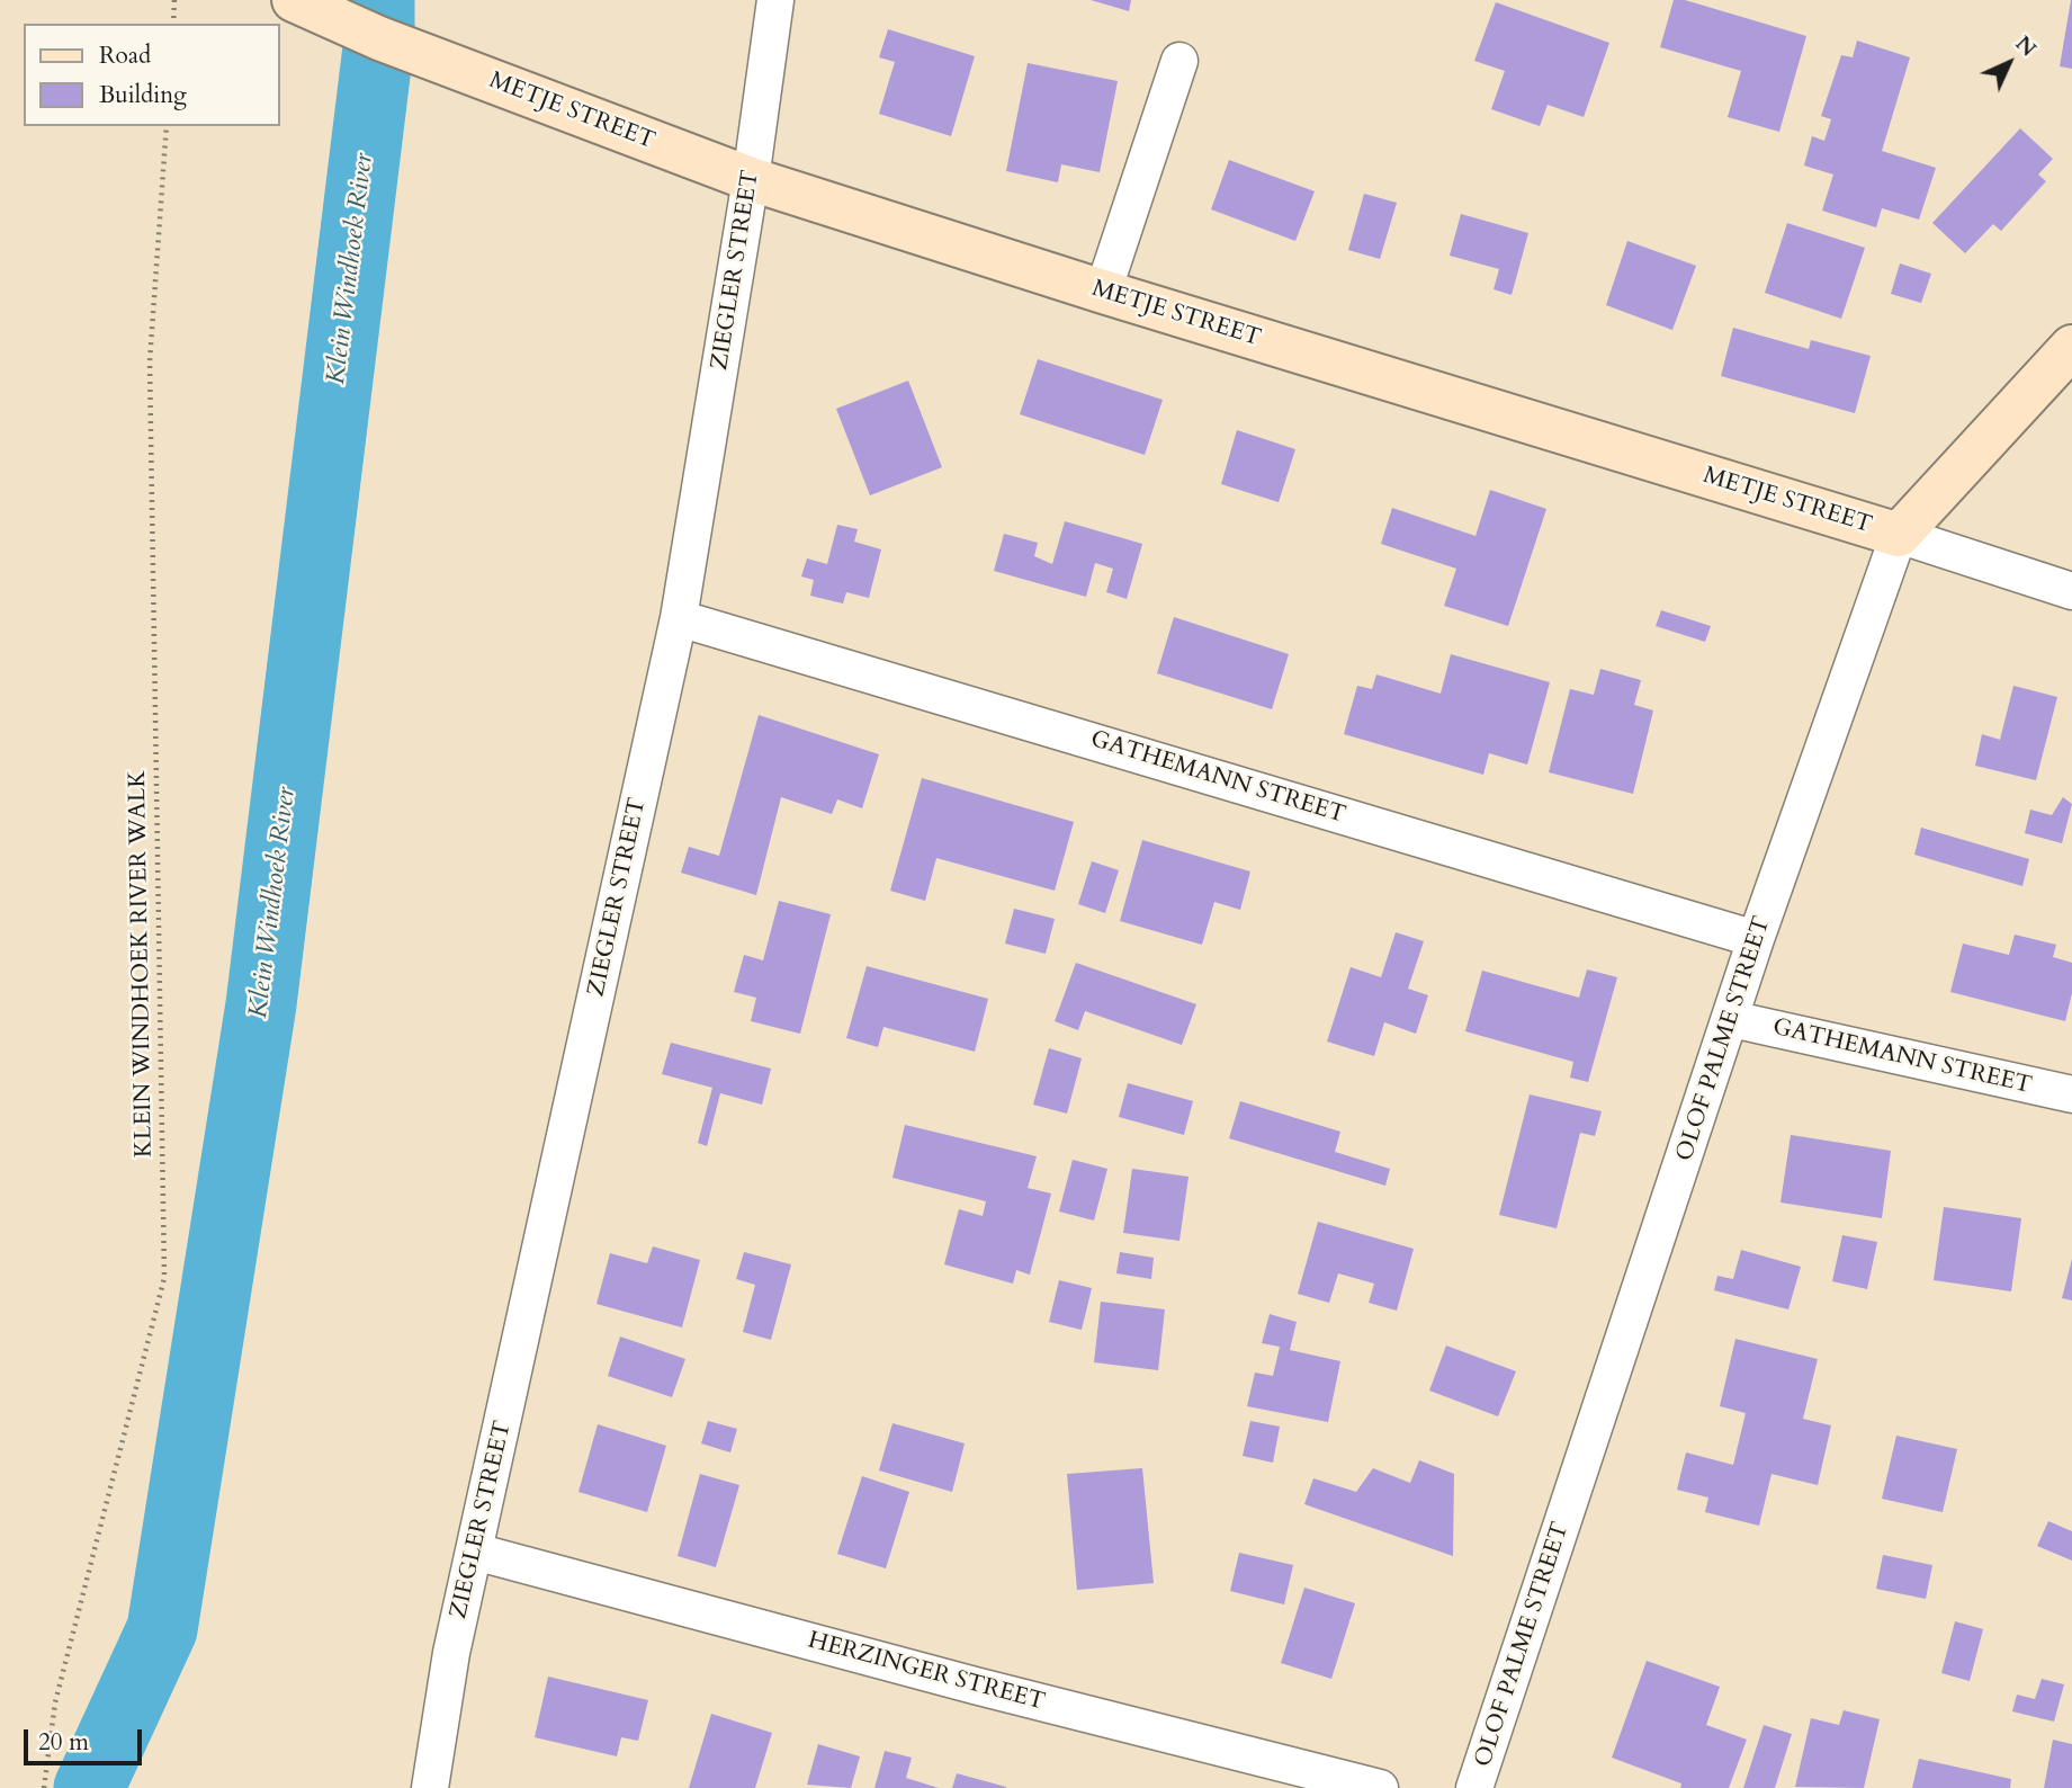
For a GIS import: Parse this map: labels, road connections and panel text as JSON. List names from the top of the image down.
{
  "streets": {
    "street": [
      "METJE STREET",
      "ZIEGLER STREET",
      "GATHEMANN STREET",
      "OLOF PALME STREET",
      "HERZINGER STREET"
    ],
    "path": ["KLEIN WINDHOEK RIVER WALK"]
  },
  "crossings": [
    ["METJE STREET", "ZIEGLER STREET"],
    ["METJE STREET", "OLOF PALME STREET"],
    ["ZIEGLER STREET", "GATHEMANN STREET"],
    ["ZIEGLER STREET", "HERZINGER STREET"],
    ["GATHEMANN STREET", "OLOF PALME STREET"]
  ],
  "water": ["Klein Windhoek River"],
  "legend": ["Road", "Building"],
  "scale_bar": "20 m",
  "north": "top right"
}
